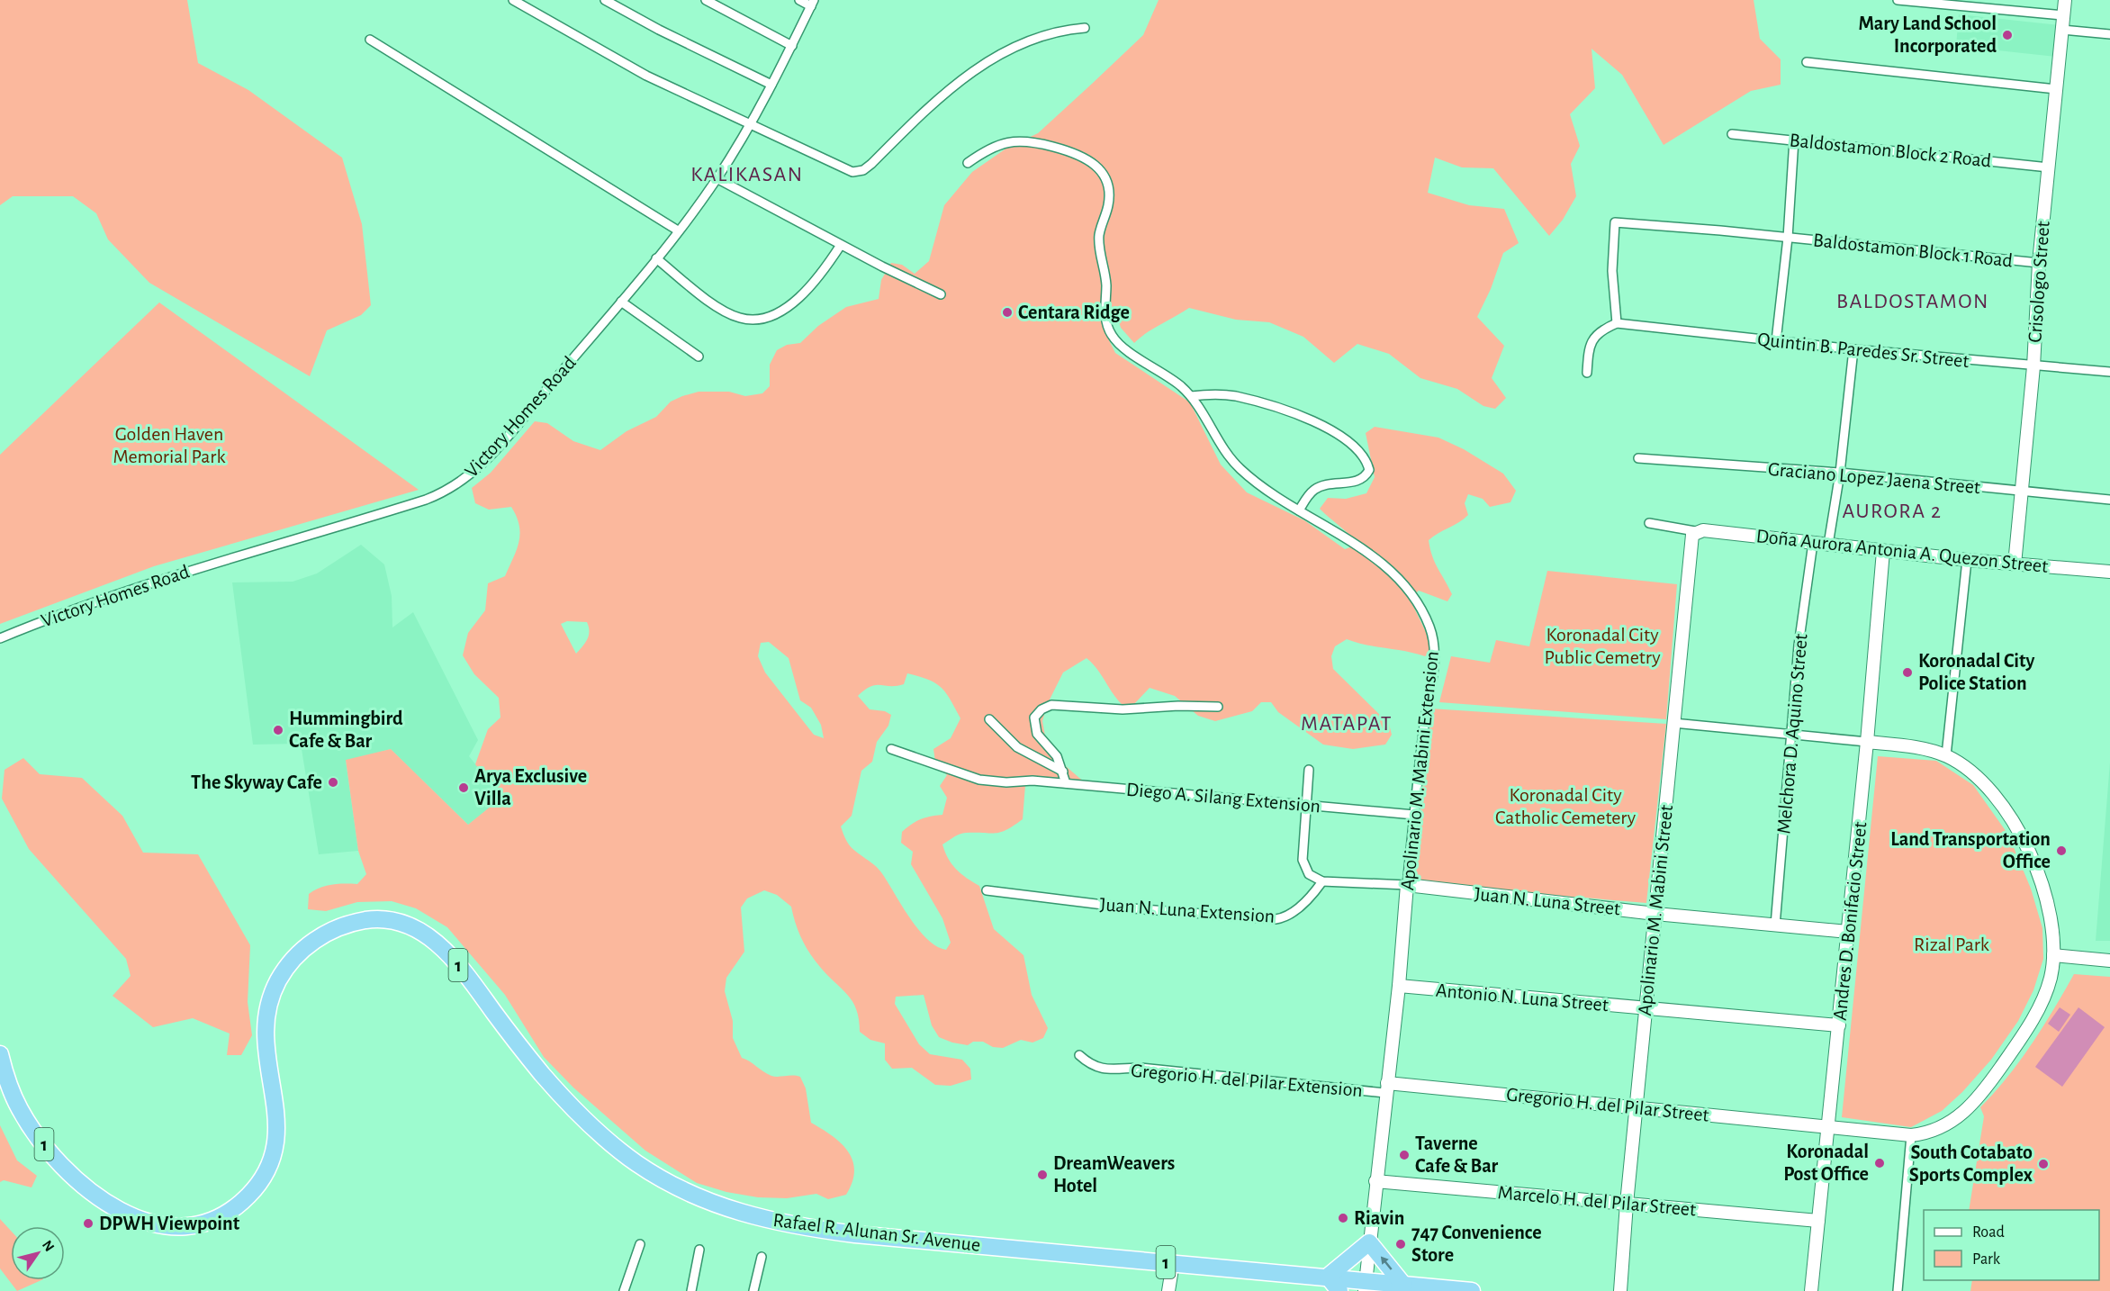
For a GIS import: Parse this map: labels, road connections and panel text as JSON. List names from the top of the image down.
{
  "streets": {
    "highway": ["1", "Rafael R. Alunan Sr. Avenue"],
    "street": [
      "Baldostamon Block 2 Road",
      "Baldostamon Block 1 Road",
      "Crisologo Street",
      "Quintin B. Paredes Sr. Street",
      "Victory Homes Road",
      "Graciano Lopez Jaena Street",
      "Doña Aurora Antonia A. Quezon Street",
      "Melchora D. Aquino Street",
      "Apolinario M. Mabini Extension",
      "Diego A. Silang Extension",
      "Juan N. Luna Street",
      "Juan N. Luna Extension",
      "Apolinario M. Mabini Street",
      "Andres D. Bonifacio Street",
      "Antonio N. Luna Street",
      "Gregorio H. del Pilar Extension",
      "Gregorio H. del Pilar Street",
      "Marcelo H. del Pilar Street"
    ]
  },
  "crossings": [
    ["Baldostamon Block 2 Road", "Crisologo Street"],
    ["Baldostamon Block 1 Road", "Crisologo Street"],
    ["Baldostamon Block 1 Road", "Quintin B. Paredes Sr. Street"],
    ["Crisologo Street", "Quintin B. Paredes Sr. Street"],
    ["Crisologo Street", "Graciano Lopez Jaena Street"],
    ["Crisologo Street", "Doña Aurora Antonia A. Quezon Street"],
    ["Doña Aurora Antonia A. Quezon Street", "Melchora D. Aquino Street"],
    ["Doña Aurora Antonia A. Quezon Street", "Apolinario M. Mabini Street"],
    ["Doña Aurora Antonia A. Quezon Street", "Andres D. Bonifacio Street"],
    ["Melchora D. Aquino Street", "Juan N. Luna Street"],
    ["Apolinario M. Mabini Extension", "Diego A. Silang Extension"],
    ["Apolinario M. Mabini Extension", "Juan N. Luna Street"],
    ["Apolinario M. Mabini Extension", "Antonio N. Luna Street"],
    ["Apolinario M. Mabini Extension", "Gregorio H. del Pilar Extension"],
    ["Apolinario M. Mabini Extension", "Gregorio H. del Pilar Street"],
    ["Apolinario M. Mabini Extension", "Marcelo H. del Pilar Street"],
    ["Apolinario M. Mabini Extension", "Rafael R. Alunan Sr. Avenue"],
    ["Juan N. Luna Street", "Apolinario M. Mabini Street"],
    ["Juan N. Luna Street", "Andres D. Bonifacio Street"],
    ["Apolinario M. Mabini Street", "Antonio N. Luna Street"],
    ["Apolinario M. Mabini Street", "Gregorio H. del Pilar Street"],
    ["Apolinario M. Mabini Street", "Marcelo H. del Pilar Street"],
    ["Andres D. Bonifacio Street", "Antonio N. Luna Street"],
    ["Andres D. Bonifacio Street", "Gregorio H. del Pilar Street"],
    ["Andres D. Bonifacio Street", "Marcelo H. del Pilar Street"],
    ["Gregorio H. del Pilar Extension", "Gregorio H. del Pilar Street"]
  ],
  "districts": [
    "KALIKASAN",
    "BALDOSTAMON",
    "AURORA 2",
    "MATAPAT"
  ],
  "parks": [
    "Golden Haven Memorial Park",
    "Koronadal City Public Cemetry",
    "Koronadal City Catholic Cemetery",
    "Rizal Park"
  ],
  "places": [
    "Mary Land School Incorporated",
    "Centara Ridge",
    "Koronadal City Police Station",
    "Hummingbird Cafe & Bar",
    "The Skyway Cafe",
    "Arya Exclusive Villa",
    "Land Transportation Office",
    "Taverne Cafe & Bar",
    "Koronadal Post Office",
    "South Cotabato Sports Complex",
    "DreamWeavers Hotel",
    "Riavin",
    "DPWH Viewpoint",
    "747 Convenience Store"
  ],
  "legend": ["Road", "Park"],
  "north": "top right"
}
